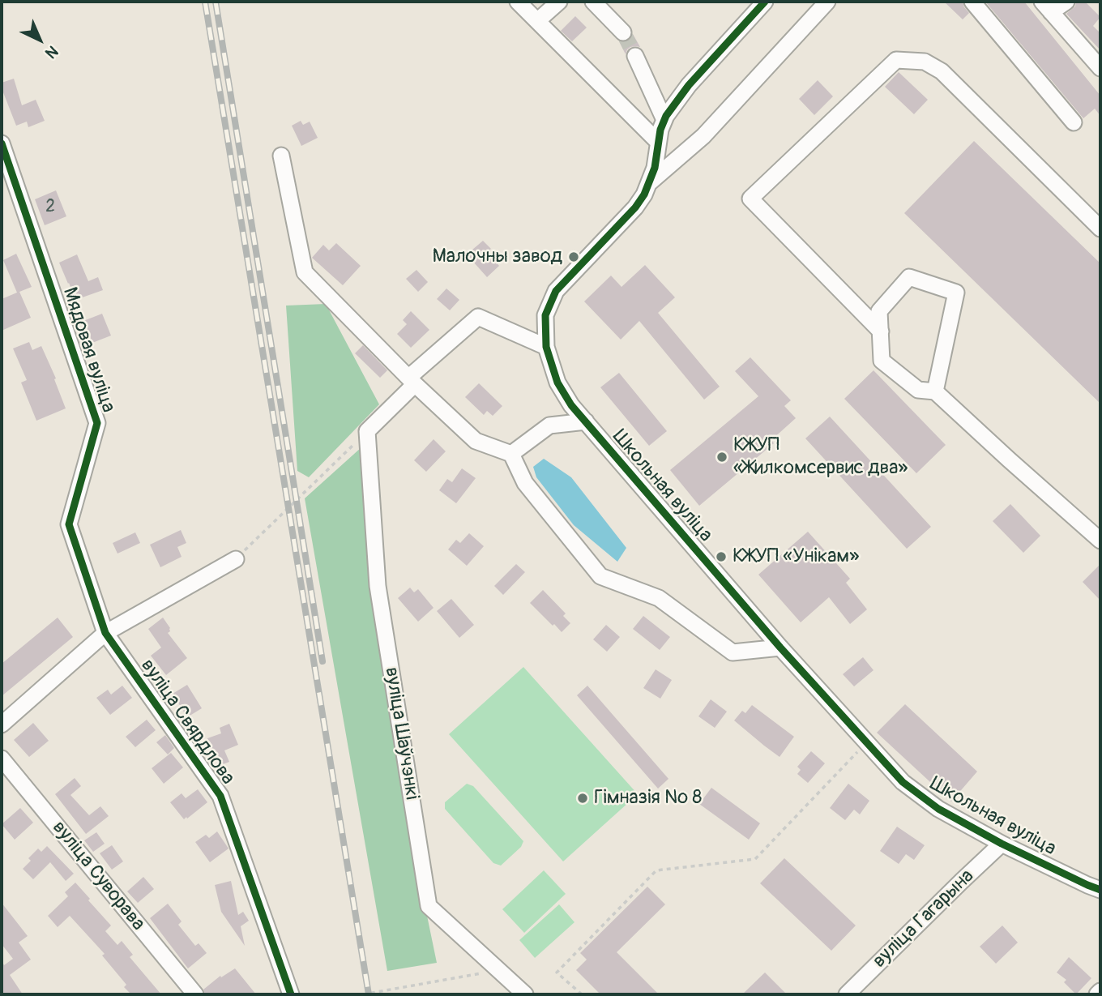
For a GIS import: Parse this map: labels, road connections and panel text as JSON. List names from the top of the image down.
{
  "streets": {
    "street": [
      "Мядовая вуліца",
      "Школьная вуліца",
      "вуліца Свярдлова",
      "вуліца Шаўчэнкі",
      "вуліца Суворава",
      "вуліца Гагарына"
    ]
  },
  "crossings": [
    ["Мядовая вуліца", "вуліца Свярдлова"],
    ["Школьная вуліца", "вуліца Гагарына"]
  ],
  "places": [
    "Малочны завод",
    "КЖУП «Жилкомсервис два»",
    "КЖУП «Унікам»",
    "Гімназія № 8"
  ],
  "house_numbers": ["2"],
  "north": "bottom right"
}
